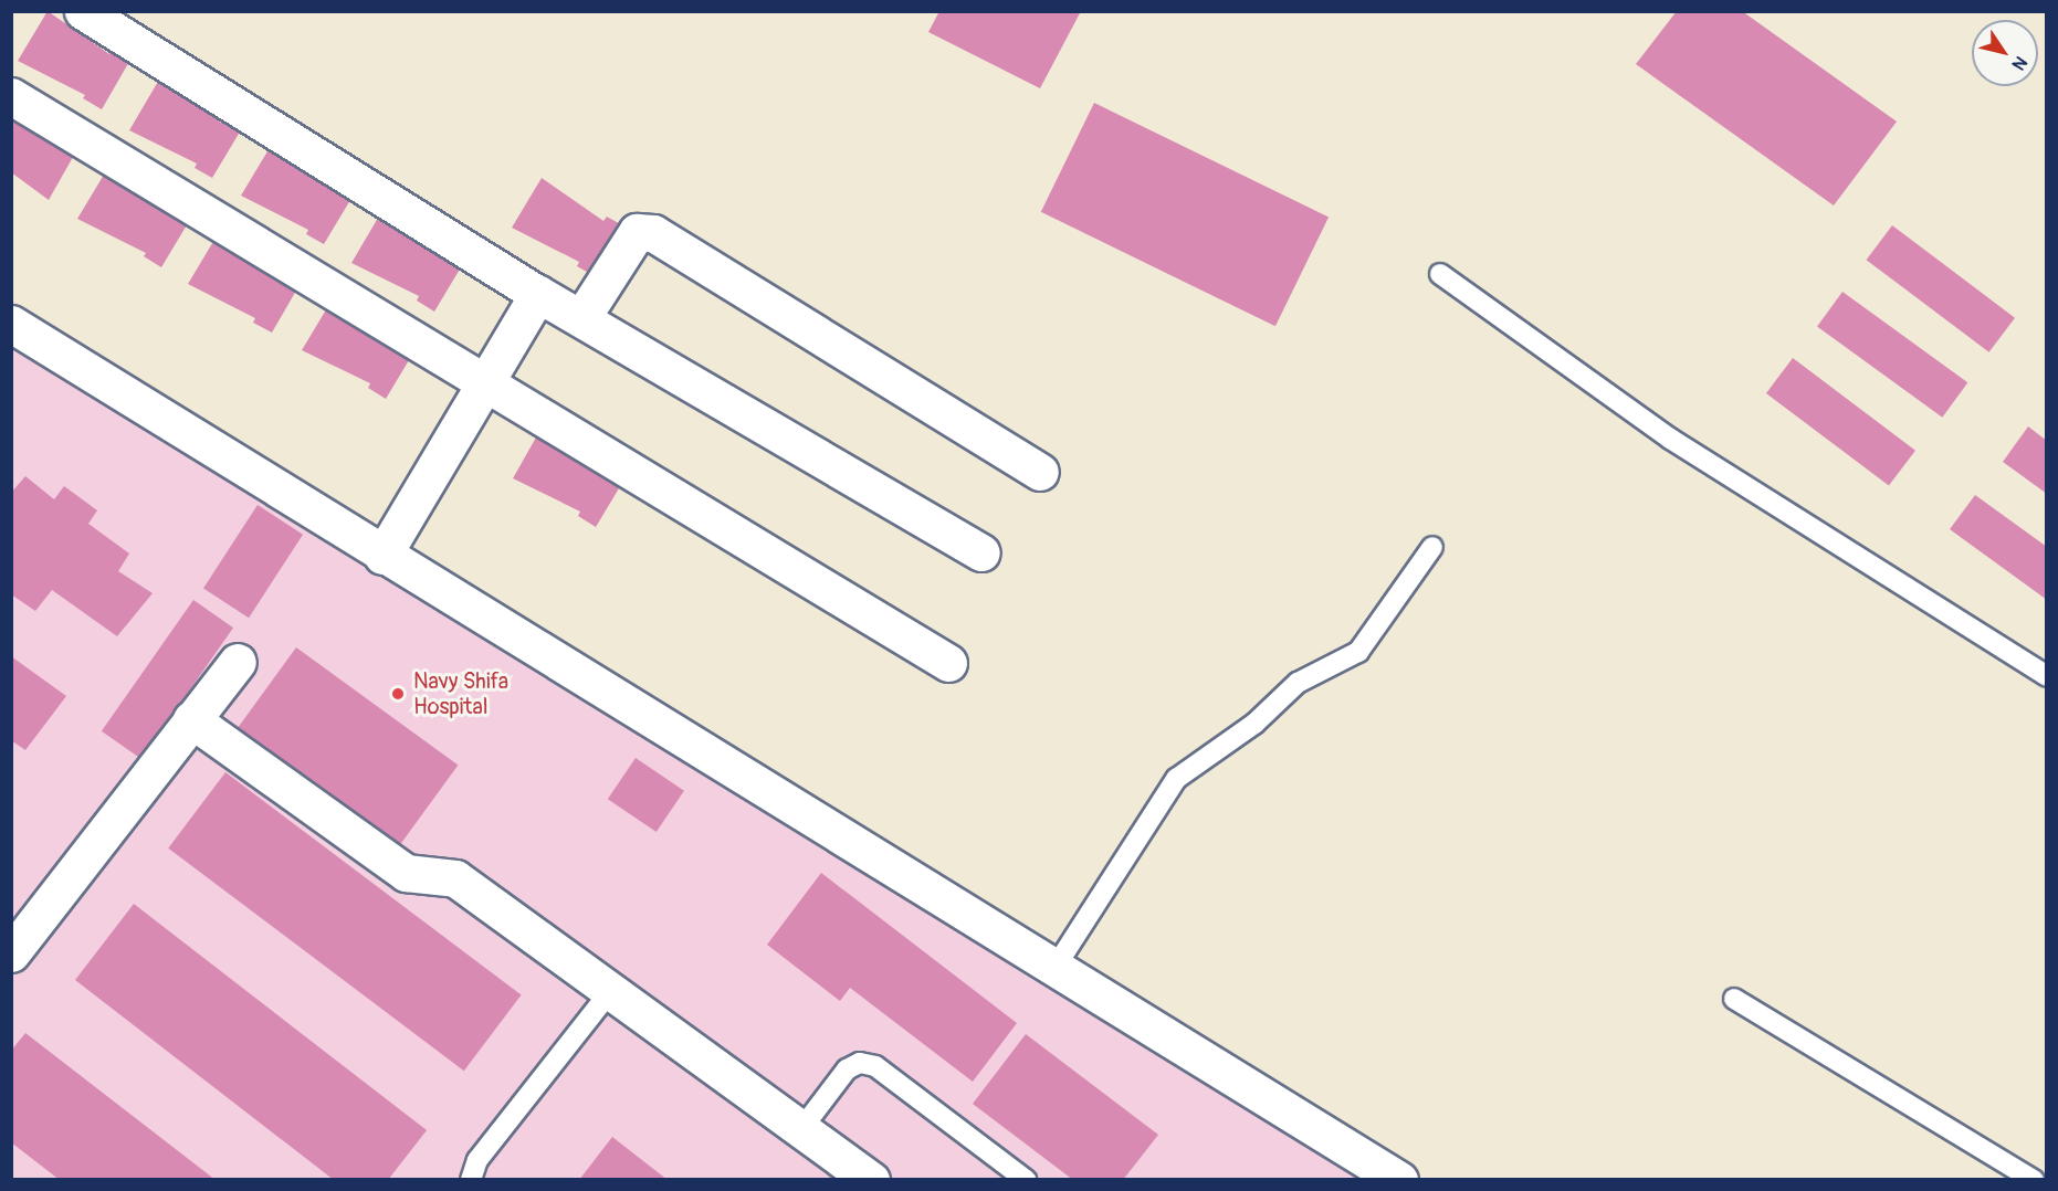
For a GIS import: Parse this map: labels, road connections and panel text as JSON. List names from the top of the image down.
{
  "places": ["Navy Shifa Hospital"],
  "north": "bottom right"
}
